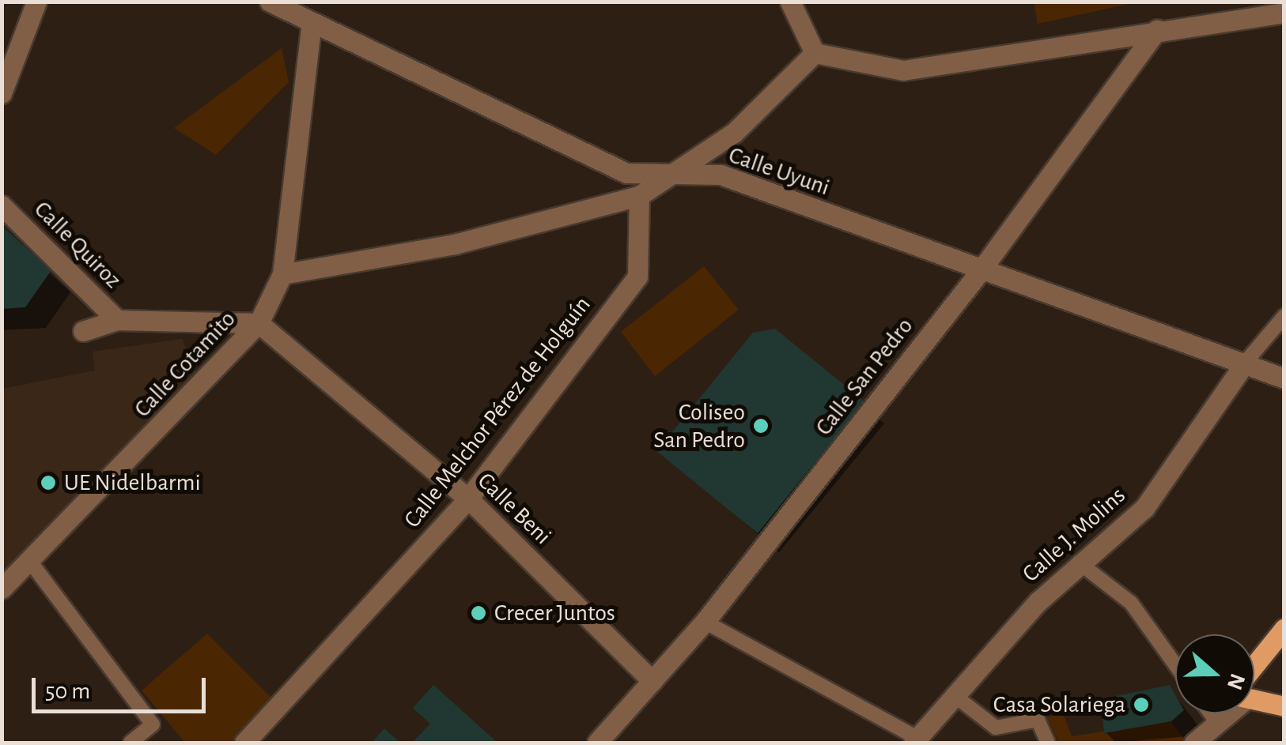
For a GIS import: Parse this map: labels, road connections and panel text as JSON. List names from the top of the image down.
{
  "streets": {
    "street": [
      "Calle Uyuni",
      "Calle Quiroz",
      "Calle Cotamito",
      "Calle San Pedro",
      "Calle Melchor Pérez de Holguín",
      "Calle Beni",
      "Calle J. Molins"
    ]
  },
  "crossings": [
    ["Calle Uyuni", "Calle Cotamito"],
    ["Calle Uyuni", "Calle San Pedro"],
    ["Calle Uyuni", "Calle J. Molins"],
    ["Calle Cotamito", "Calle Beni"],
    ["Calle San Pedro", "Calle Beni"],
    ["Calle Melchor Pérez de Holguín", "Calle Beni"]
  ],
  "places": [
    "Coliseo San Pedro",
    "UE Nidelbarmi",
    "Crecer Juntos",
    "Casa Solariega"
  ],
  "scale_bar": "50 m",
  "north": "right"
}
